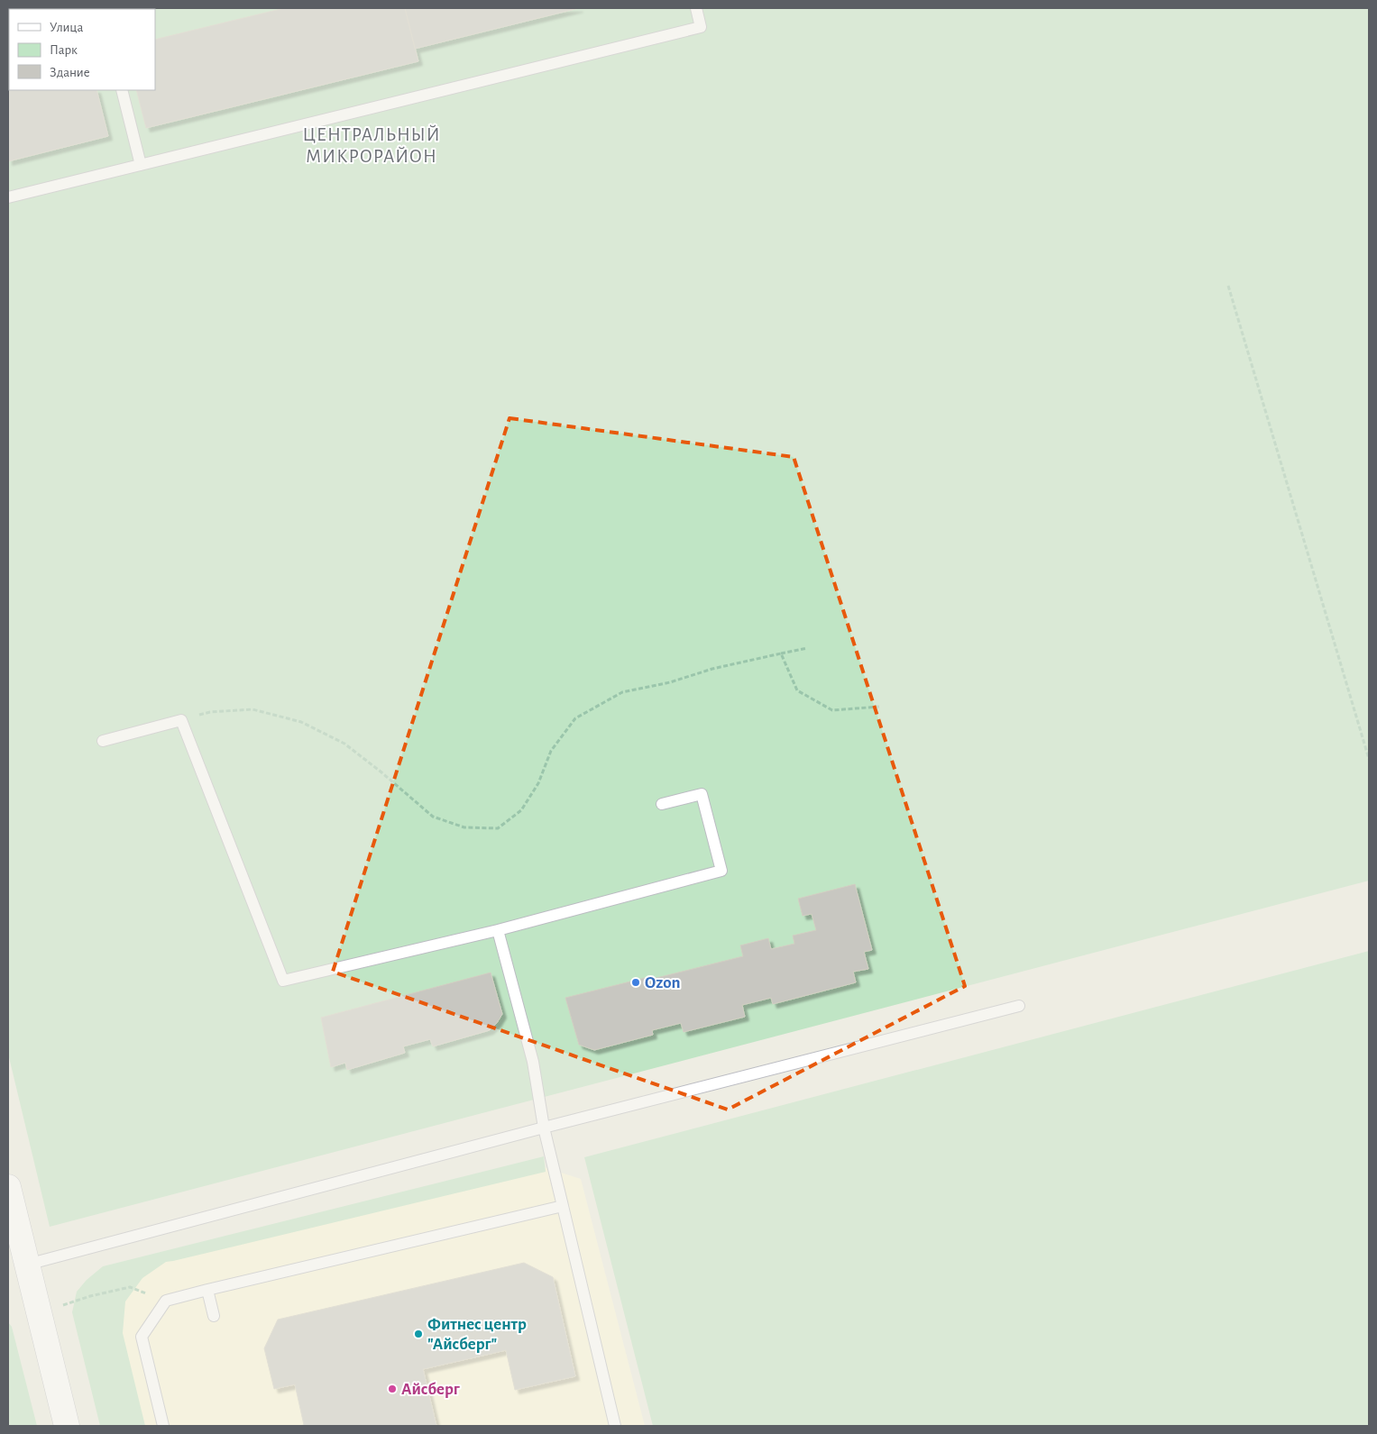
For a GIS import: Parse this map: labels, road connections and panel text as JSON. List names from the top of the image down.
{
  "districts": ["ЦЕНТРАЛЬНЫЙ МИКРОРАЙОН"],
  "places": ["Ozon", "Фитнес центр \"Айсберг\"", "Айсберг"],
  "legend": ["Улица", "Парк", "Здание"]
}
